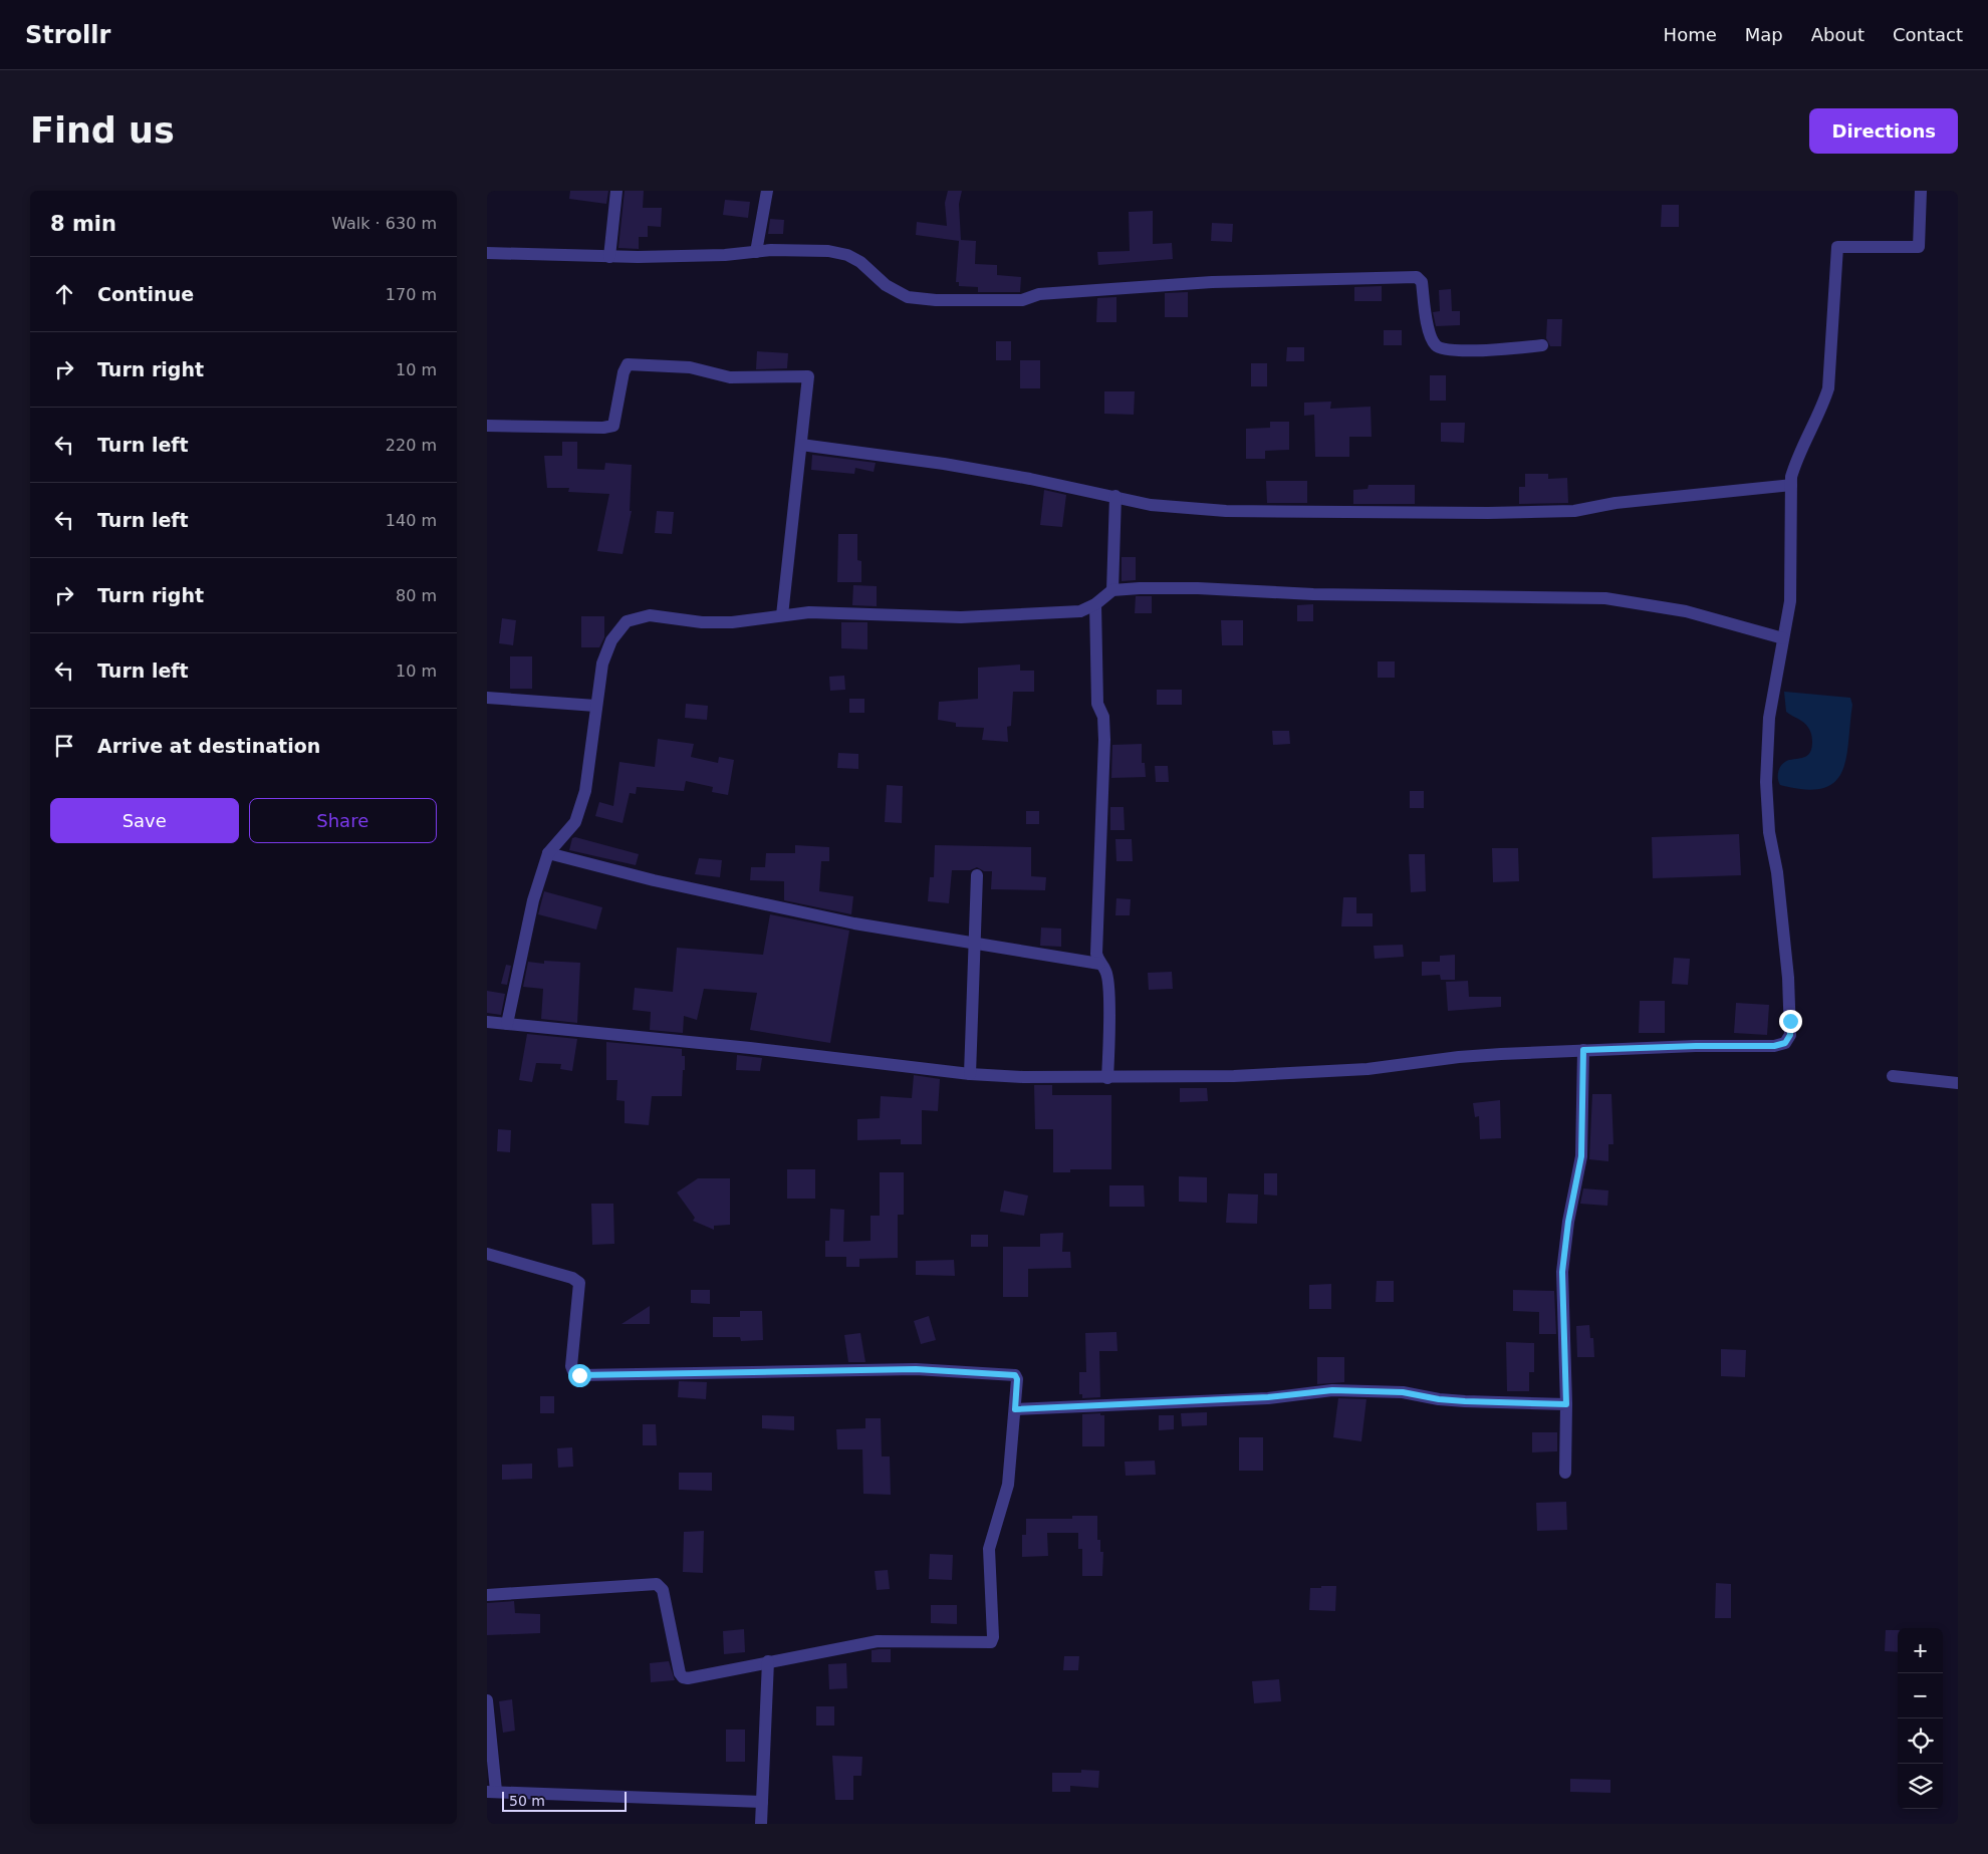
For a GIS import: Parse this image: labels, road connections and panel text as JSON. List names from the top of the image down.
{
  "scale_bar": "50 m",
  "page": {
    "header": "Strollr",
    "nav": [
      "Home",
      "Map",
      "About",
      "Contact"
    ],
    "buttons": [
      "Directions",
      ["Save", "Share"]
    ],
    "title": "Find us",
    "heading": ["8 min", "Walk · 630 m"],
    "list": [
      ["Continue", "170 m"],
      ["Turn right", "10 m"],
      ["Turn left", "220 m"],
      ["Turn left", "140 m"],
      ["Turn right", "80 m"],
      ["Turn left", "10 m"],
      "Arrive at destination"
    ],
    "map_buttons": ["+", "−"],
    "scale": "50 m"
  }
}
